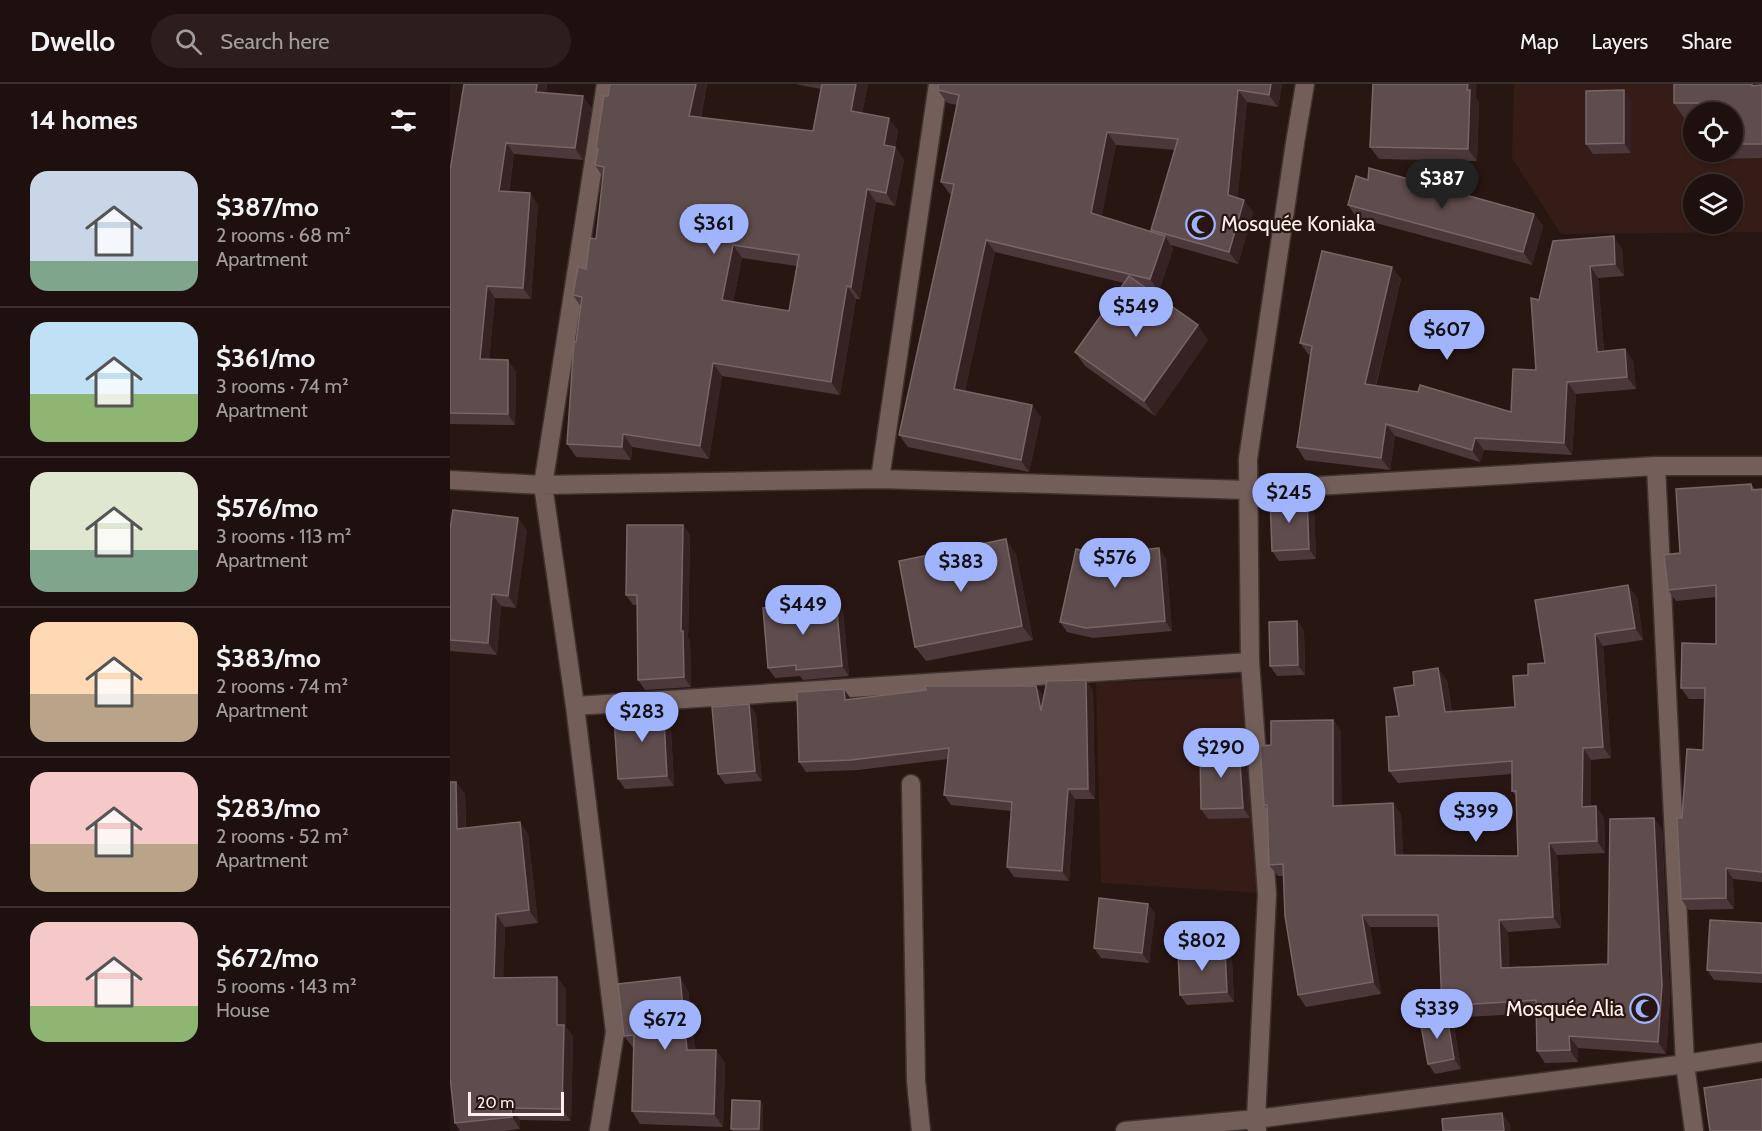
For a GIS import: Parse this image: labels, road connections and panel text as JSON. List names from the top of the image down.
{
  "places": {
    "mosque": ["Mosquée Koniaka", "Mosquée Alia"]
  },
  "scale_bar": "20 m",
  "page": {
    "header": "Dwello",
    "search": "Search here",
    "nav": ["Map", "Layers", "Share"],
    "heading": "14 homes",
    "list": [
      {
        "name": "$387/mo",
        "note": "2 rooms · 68 m² · Apartment"
      },
      {
        "name": "$361/mo",
        "note": "3 rooms · 74 m² · Apartment"
      },
      {
        "name": "$576/mo",
        "note": "3 rooms · 113 m² · Apartment"
      },
      {
        "name": "$383/mo",
        "note": "2 rooms · 74 m² · Apartment"
      },
      {
        "name": "$283/mo",
        "note": "2 rooms · 52 m² · Apartment"
      },
      {
        "name": "$672/mo",
        "note": "5 rooms · 143 m² · House"
      }
    ],
    "price": [
      "$387",
      "$361",
      "$549",
      "$607",
      "$245",
      "$576",
      "$383",
      "$449",
      "$283",
      "$290",
      "$399",
      "$802",
      "$339",
      "$672"
    ],
    "scale": "20 m"
  }
}
